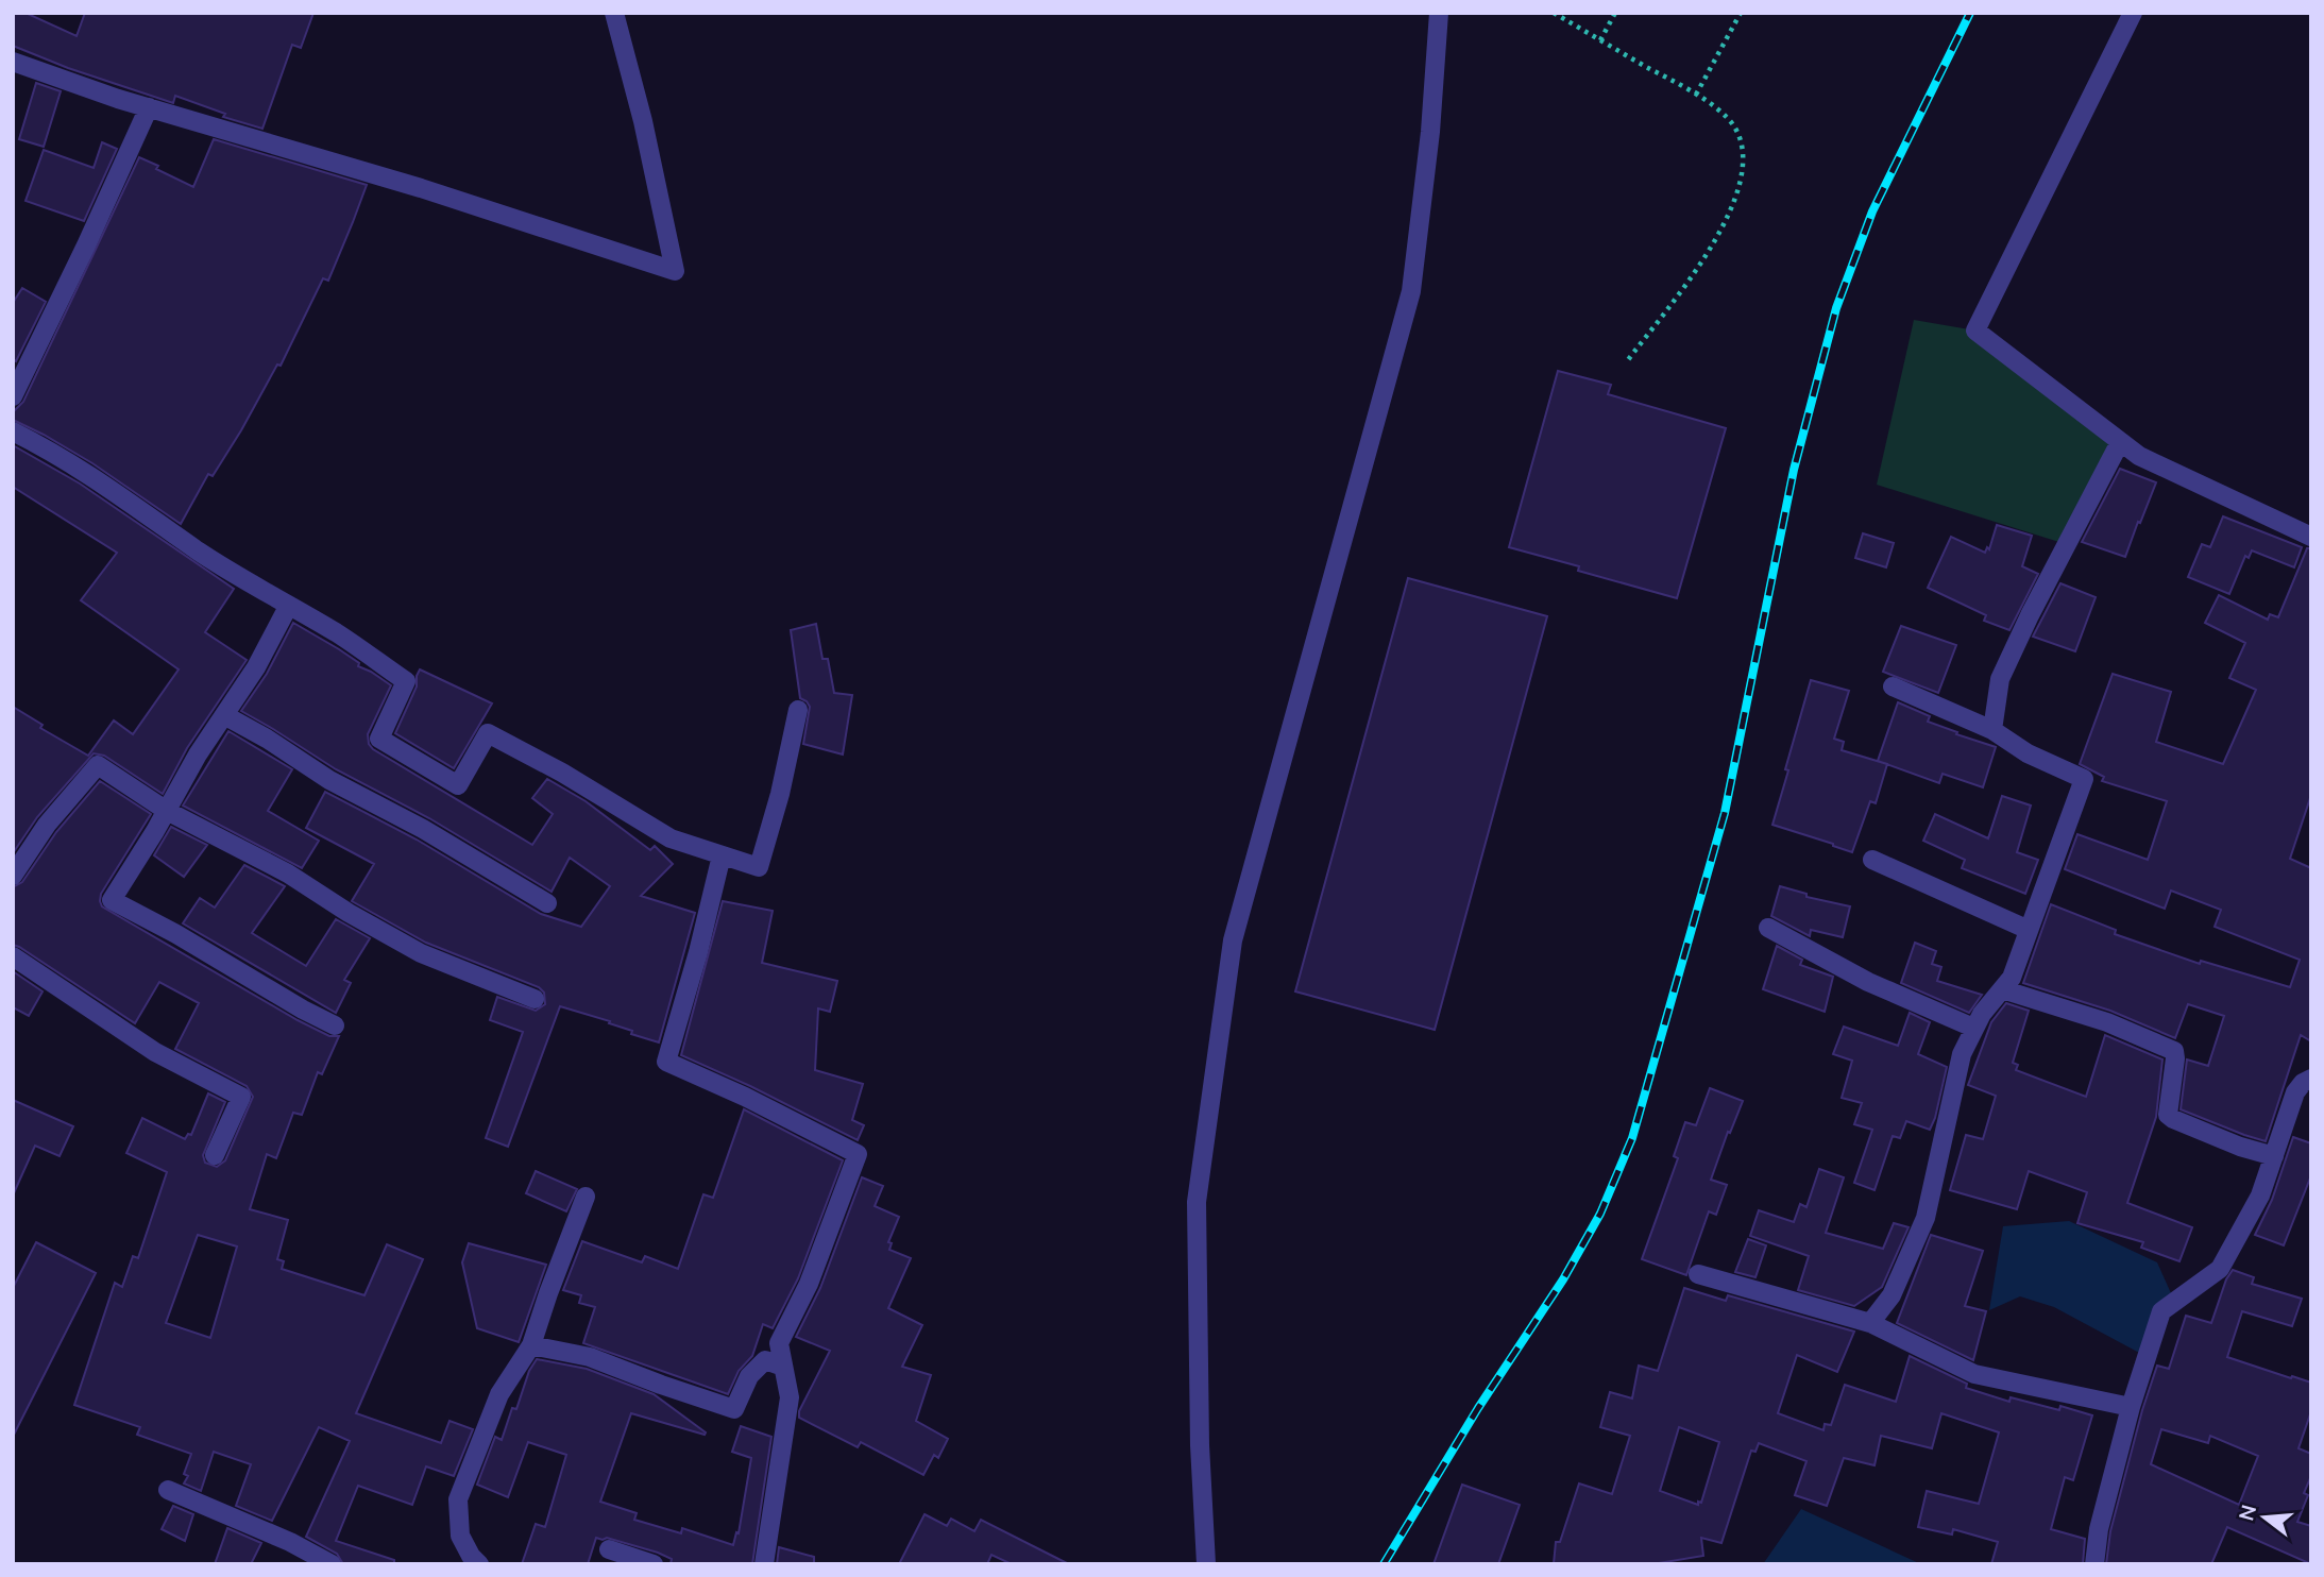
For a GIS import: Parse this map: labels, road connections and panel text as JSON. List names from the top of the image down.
{
  "north": "left"
}
